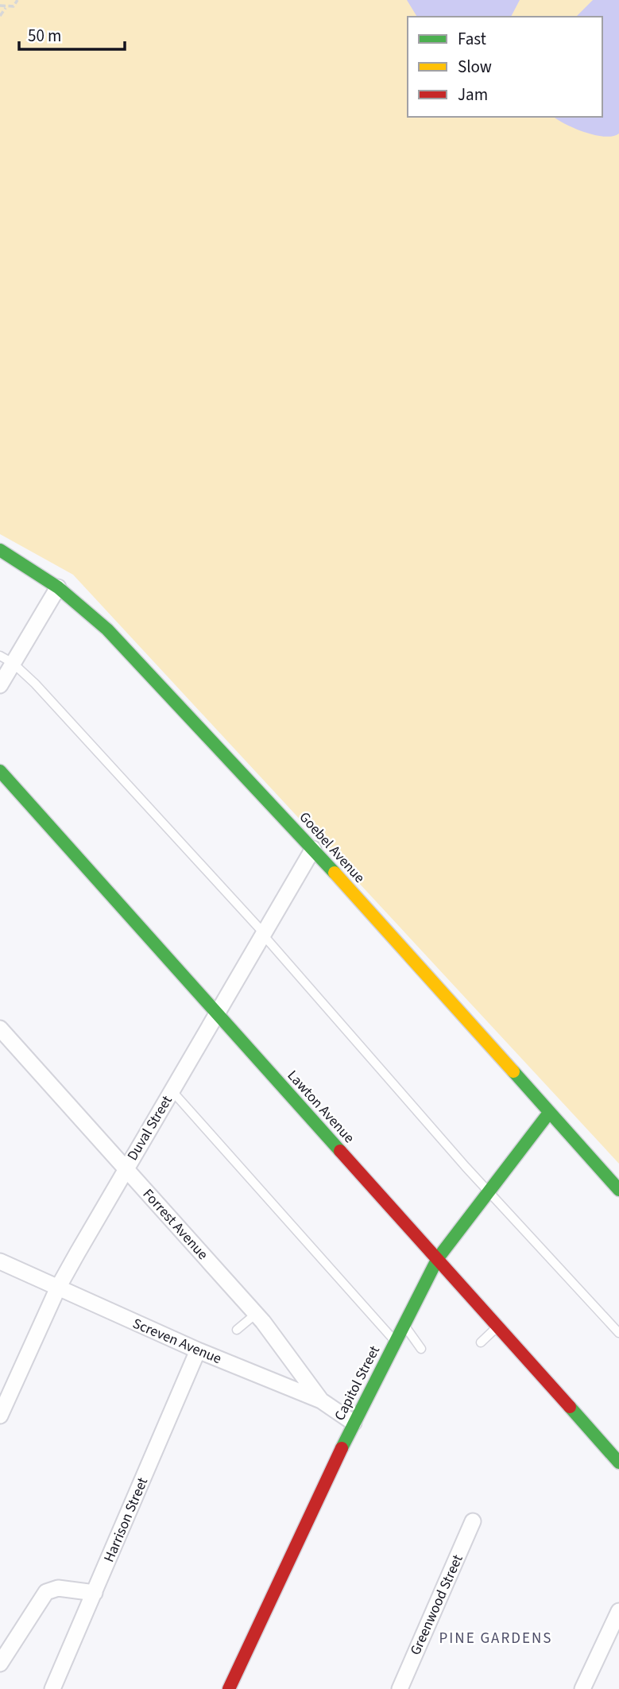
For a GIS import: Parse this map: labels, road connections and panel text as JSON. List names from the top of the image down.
{
  "streets": {
    "street": [
      "Goebel Avenue",
      "Lawton Avenue",
      "Duval Street",
      "Forrest Avenue",
      "Screven Avenue",
      "Capitol Street",
      "Harrison Street",
      "Greenwood Street"
    ]
  },
  "crossings": [
    ["Goebel Avenue", "Duval Street"],
    ["Goebel Avenue", "Capitol Street"],
    ["Lawton Avenue", "Duval Street"],
    ["Lawton Avenue", "Capitol Street"],
    ["Duval Street", "Forrest Avenue"],
    ["Duval Street", "Screven Avenue"],
    ["Forrest Avenue", "Screven Avenue"],
    ["Screven Avenue", "Capitol Street"],
    ["Screven Avenue", "Harrison Street"]
  ],
  "districts": ["PINE GARDENS"],
  "legend": ["Fast", "Slow", "Jam"],
  "scale_bar": "50 m"
}
